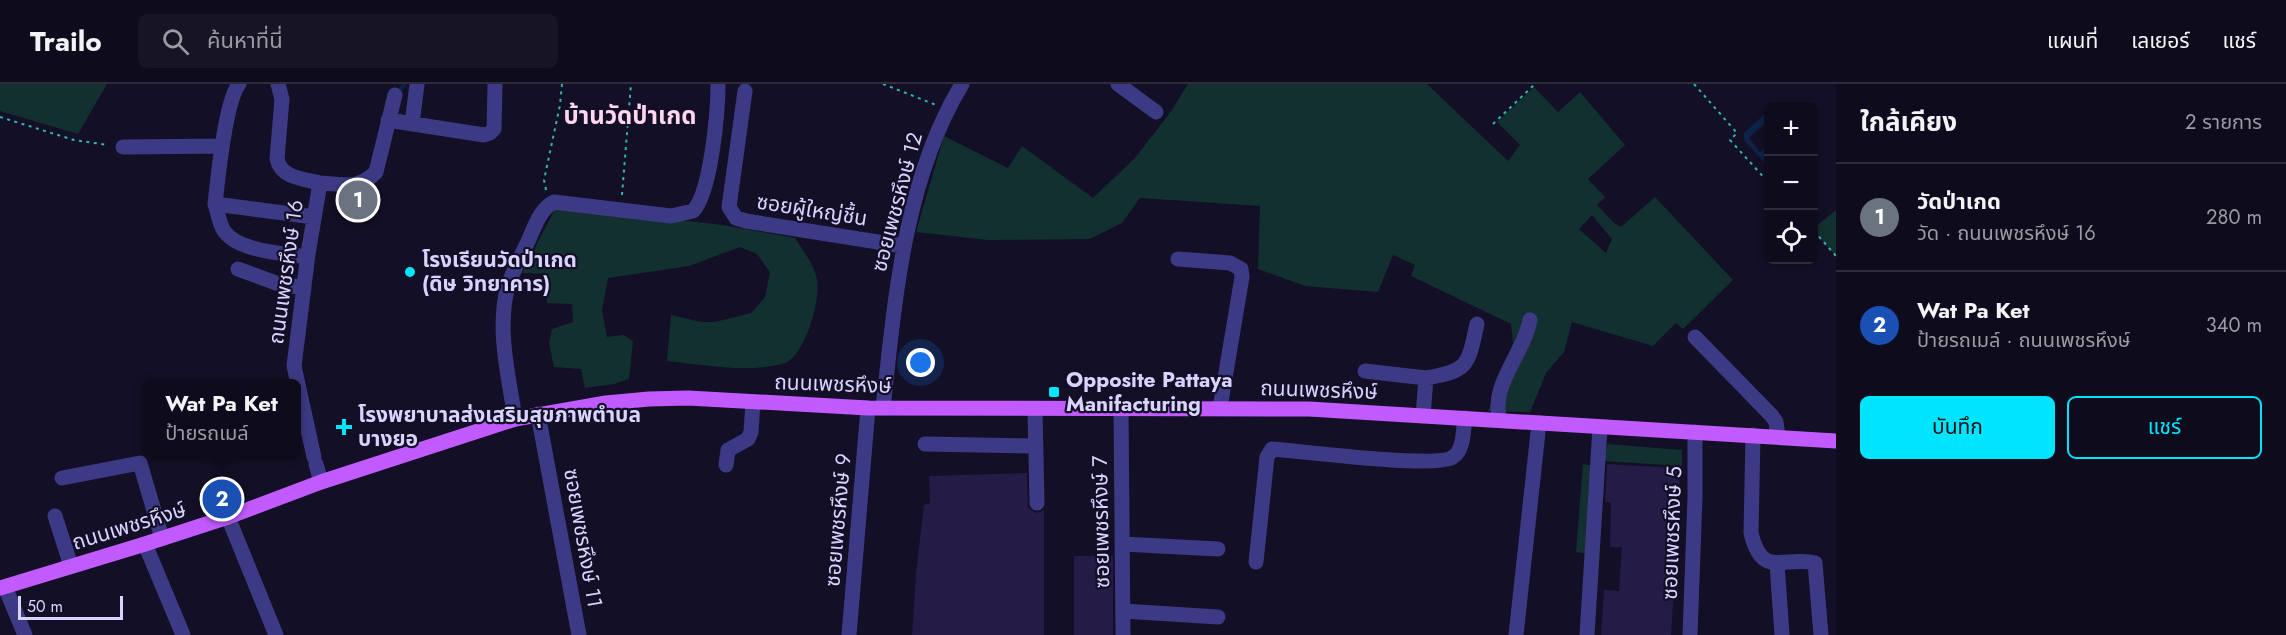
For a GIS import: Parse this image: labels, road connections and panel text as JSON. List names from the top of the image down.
{
  "streets": {
    "main road": ["ถนนเพชรหึงษ์"],
    "street": [
      "ซอยเพชรหึงษ์ 12",
      "ซอยผู้ใหญ่ชื้น",
      "ถนนเพชรหึงษ์ 16",
      "ซอยเพชรหึงษ์ 9",
      "ซอยเพชรหึงษ์ 7",
      "ซอยเพชรหึงษ์ 5",
      "ซอยเพชรหึงษ์ 11"
    ]
  },
  "crossings": [
    ["ซอยเพชรหึงษ์ 12", "ซอยผู้ใหญ่ชื้น"],
    ["ซอยเพชรหึงษ์ 12", "ถนนเพชรหึงษ์"],
    ["ซอยเพชรหึงษ์ 12", "ซอยเพชรหึงษ์ 9"],
    ["ถนนเพชรหึงษ์ 16", "ถนนเพชรหึงษ์"],
    ["ถนนเพชรหึงษ์", "ซอยเพชรหึงษ์ 9"],
    ["ถนนเพชรหึงษ์", "ซอยเพชรหึงษ์ 7"],
    ["ถนนเพชรหึงษ์", "ซอยเพชรหึงษ์ 5"],
    ["ถนนเพชรหึงษ์", "ซอยเพชรหึงษ์ 11"]
  ],
  "districts": ["บ้านวัดป่าเกด"],
  "places": {
    "other": ["โรงเรียนวัดป่าเกด (ดิษ วิทยาคาร)"],
    "transit": ["Opposite Pattaya Manifacturing"],
    "health": ["โรงพยาบาลส่งเสริมสุขภาพตำบล บางยอ"]
  },
  "scale_bar": "50 m",
  "page": {
    "header": "Trailo",
    "search": "ค้นหาที่นี่",
    "nav": ["แผนที่", "เลเยอร์", "แชร์"],
    "heading": ["ใกล้เคียง", "2 รายการ"],
    "map_buttons": ["+", "−"],
    "list": [
      {
        "mark": "1",
        "name": "วัดป่าเกด",
        "note": "วัด · ถนนเพชรหึงษ์ 16",
        "value": "280 m"
      },
      {
        "mark": "2",
        "name": "Wat Pa Ket",
        "note": "ป้ายรถเมล์ · ถนนเพชรหึงษ์",
        "value": "340 m"
      }
    ],
    "pins": ["1", "2"],
    "buttons": ["บันทึก", "แชร์"],
    "popup": ["Wat Pa Ket", "ป้ายรถเมล์"],
    "scale": "50 m"
  }
}
